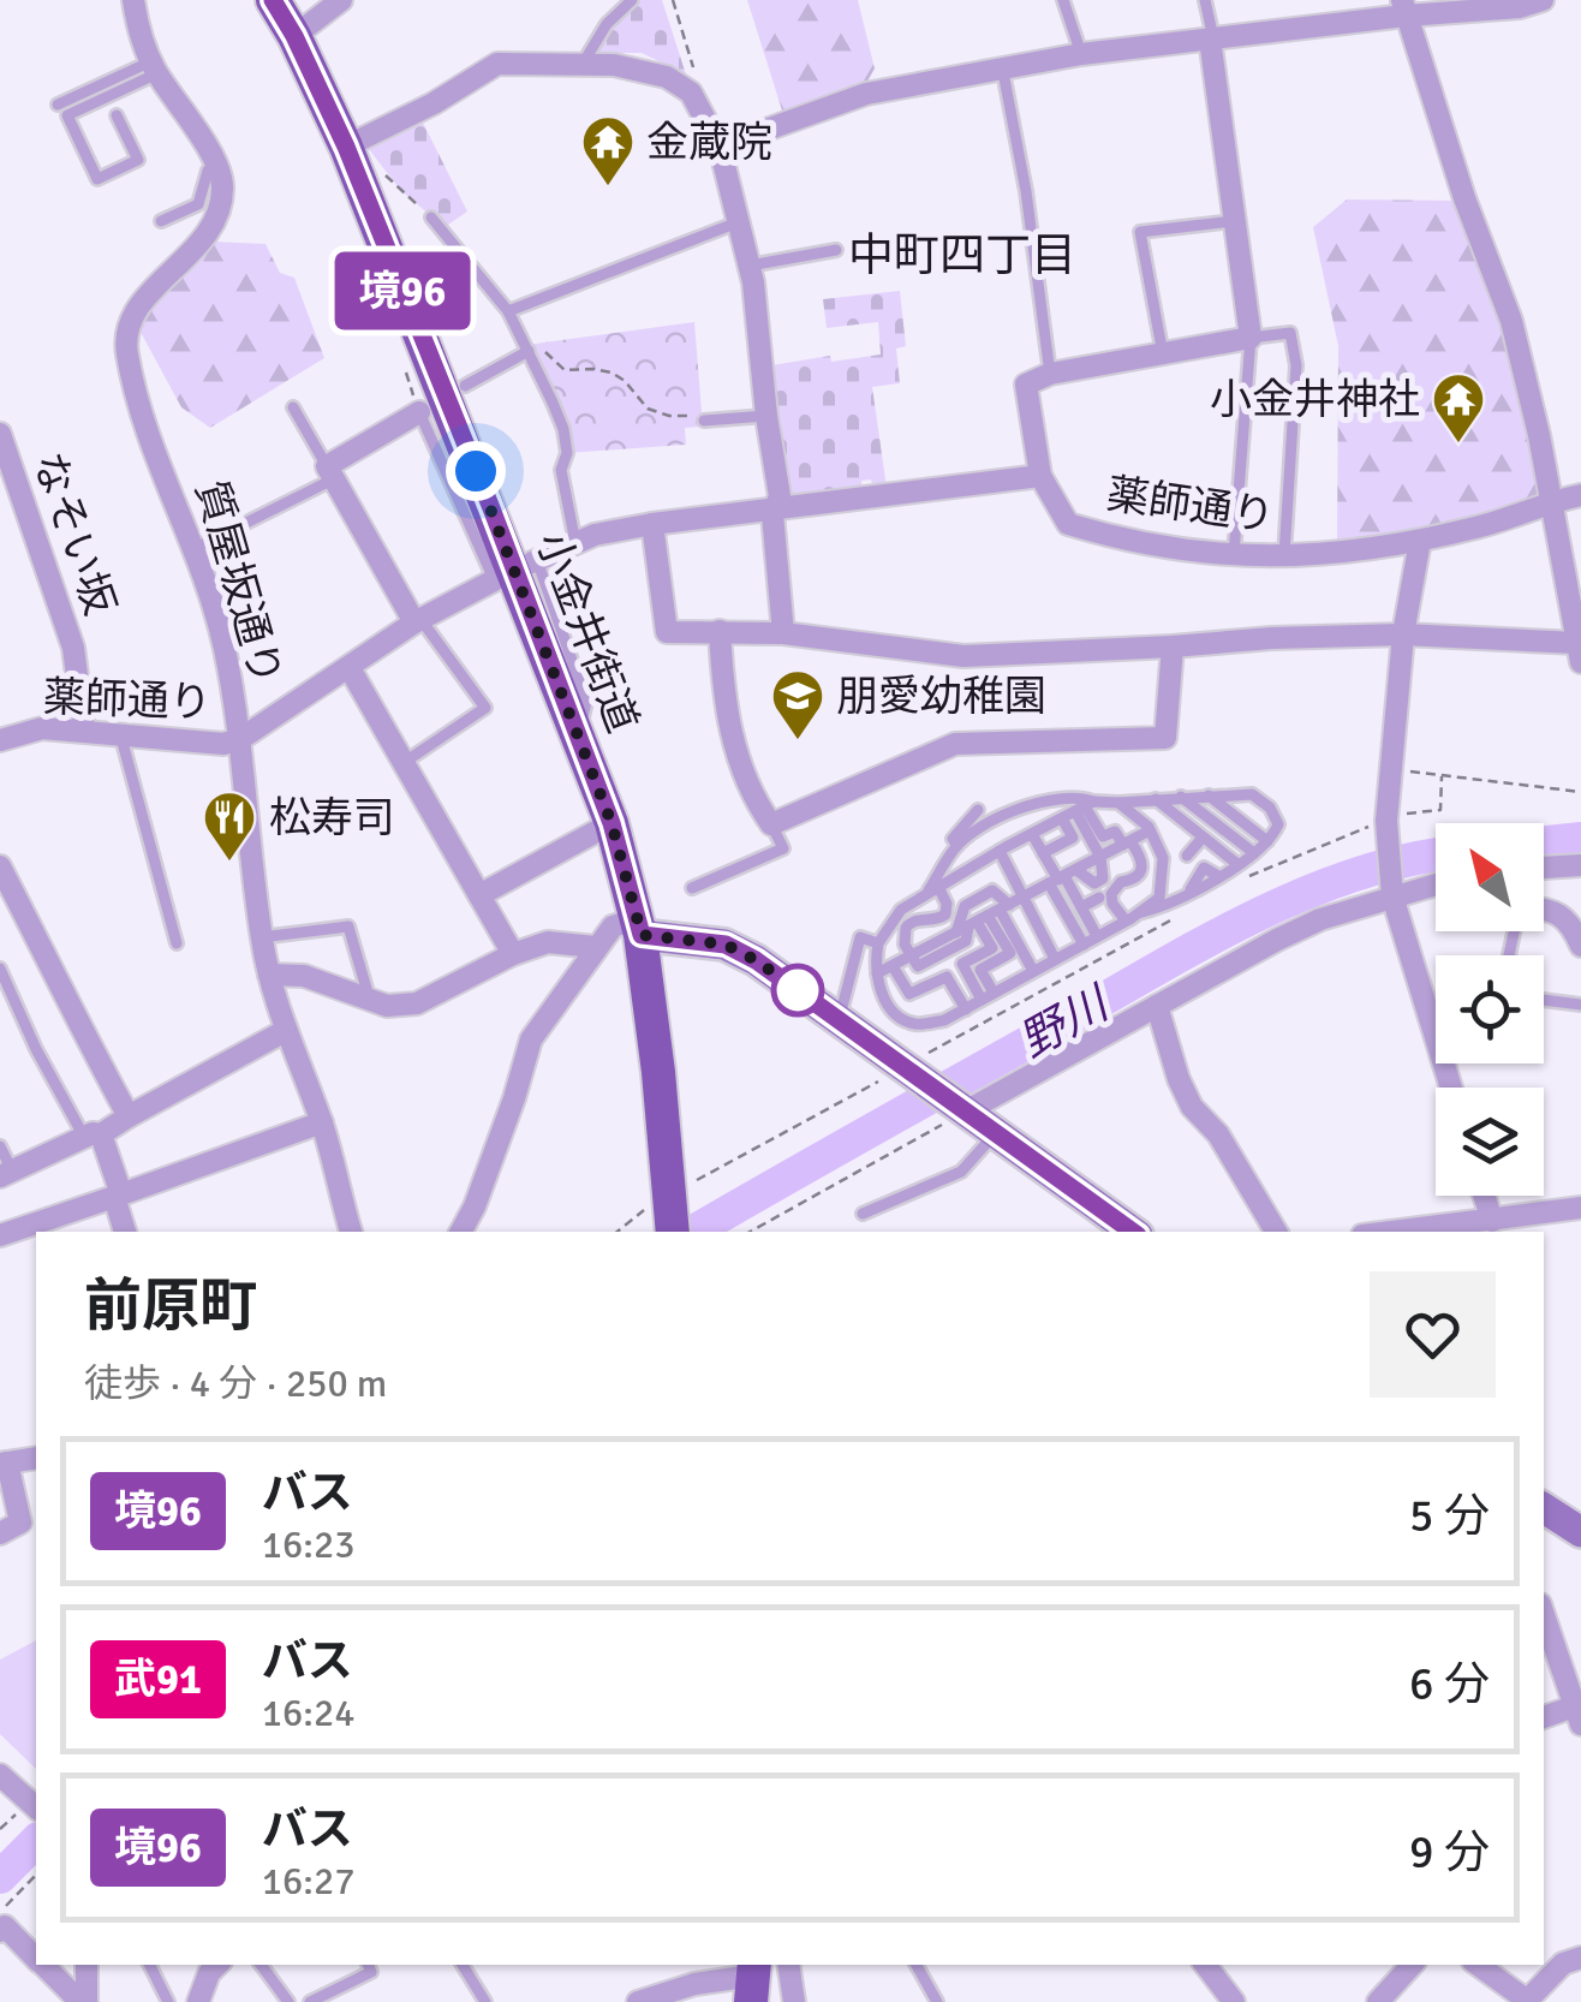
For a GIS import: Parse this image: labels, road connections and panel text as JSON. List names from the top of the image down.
{
  "streets": {
    "main road": ["小金井街道"],
    "street": ["薬師通り", "なそい坂", "質屋坂通り"]
  },
  "crossings": [
    ["薬師通り", "なそい坂"],
    ["薬師通り", "質屋坂通り"]
  ],
  "districts": ["中町四丁目"],
  "water": ["野川"],
  "places": {
    "temple": ["金蔵院", "小金井神社"],
    "school or university": ["朋愛幼稚園"],
    "restaurant": ["松寿司"]
  },
  "lines": ["bus line 境96"],
  "north": "top left",
  "page": {
    "on_map": "境96",
    "heading": ["前原町", "徒歩 · 4 分 · 250 m"],
    "list": [
      {
        "mark": "境96",
        "name": "バス",
        "note": "16:23",
        "value": "5 分"
      },
      {
        "mark": "武91",
        "name": "バス",
        "note": "16:24",
        "value": "6 分"
      },
      {
        "mark": "境96",
        "name": "バス",
        "note": "16:27",
        "value": "9 分"
      }
    ]
  }
}
